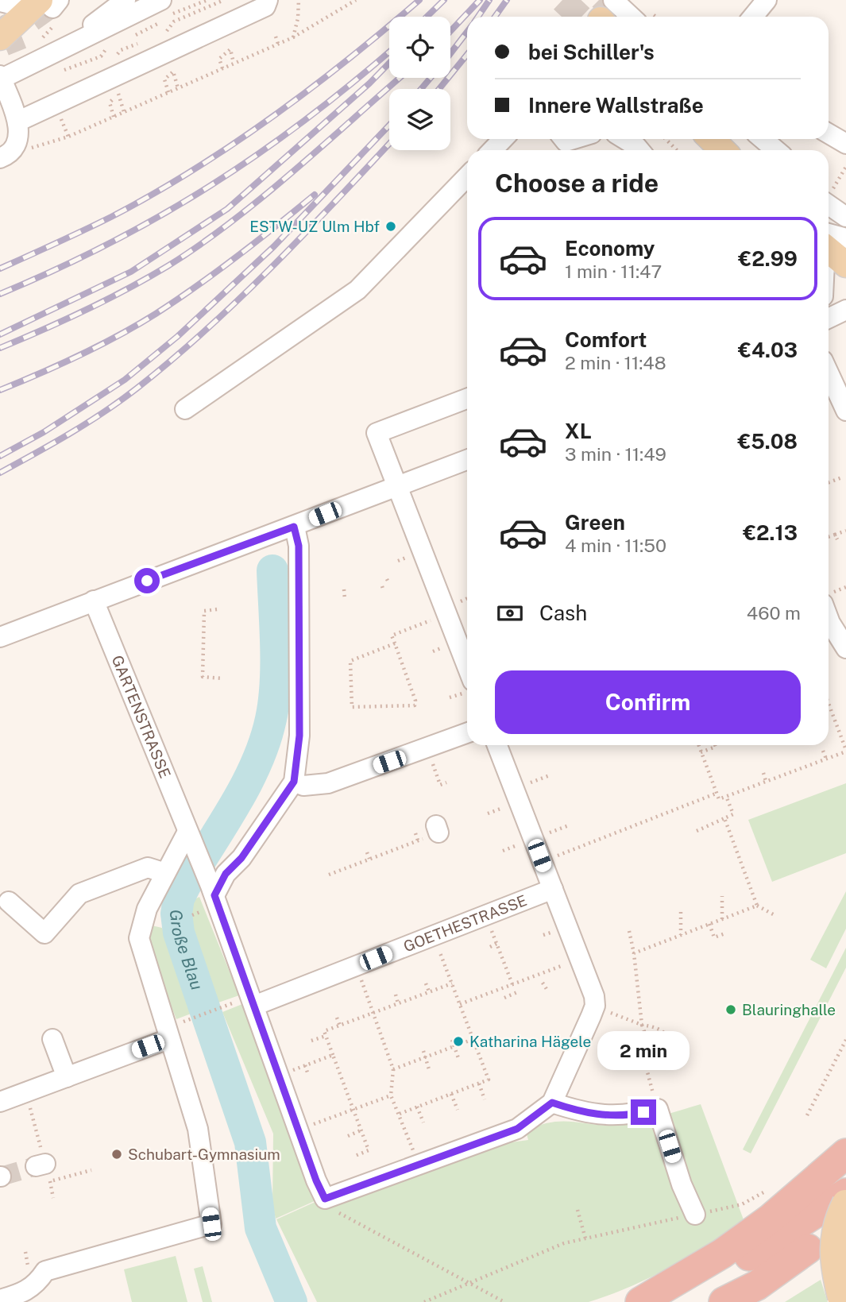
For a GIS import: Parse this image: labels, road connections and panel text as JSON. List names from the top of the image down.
{
  "streets": {
    "street": ["GARTENSTRASSE", "GOETHESTRASSE"]
  },
  "crossings": [
    ["GARTENSTRASSE", "GOETHESTRASSE"]
  ],
  "water": ["Große Blau"],
  "places": [
    "ESTW-UZ Ulm Hbf",
    "Blauringhalle",
    "Katharina Hägele",
    "Schubart-Gymnasium"
  ],
  "page": {
    "banner": ["bei Schiller's", "Innere Wallstraße"],
    "heading": "Choose a ride",
    "list": [
      {
        "name": "Economy",
        "note": "1 min · 11:47",
        "value": "€2.99"
      },
      {
        "name": "Comfort",
        "note": "2 min · 11:48",
        "value": "€4.03"
      },
      {
        "name": "XL",
        "note": "3 min · 11:49",
        "value": "€5.08"
      },
      {
        "name": "Green",
        "note": "4 min · 11:50",
        "value": "€2.13"
      }
    ],
    "pay": ["Cash", "460 m"],
    "buttons": "Confirm",
    "bubble": "2 min"
  }
}
